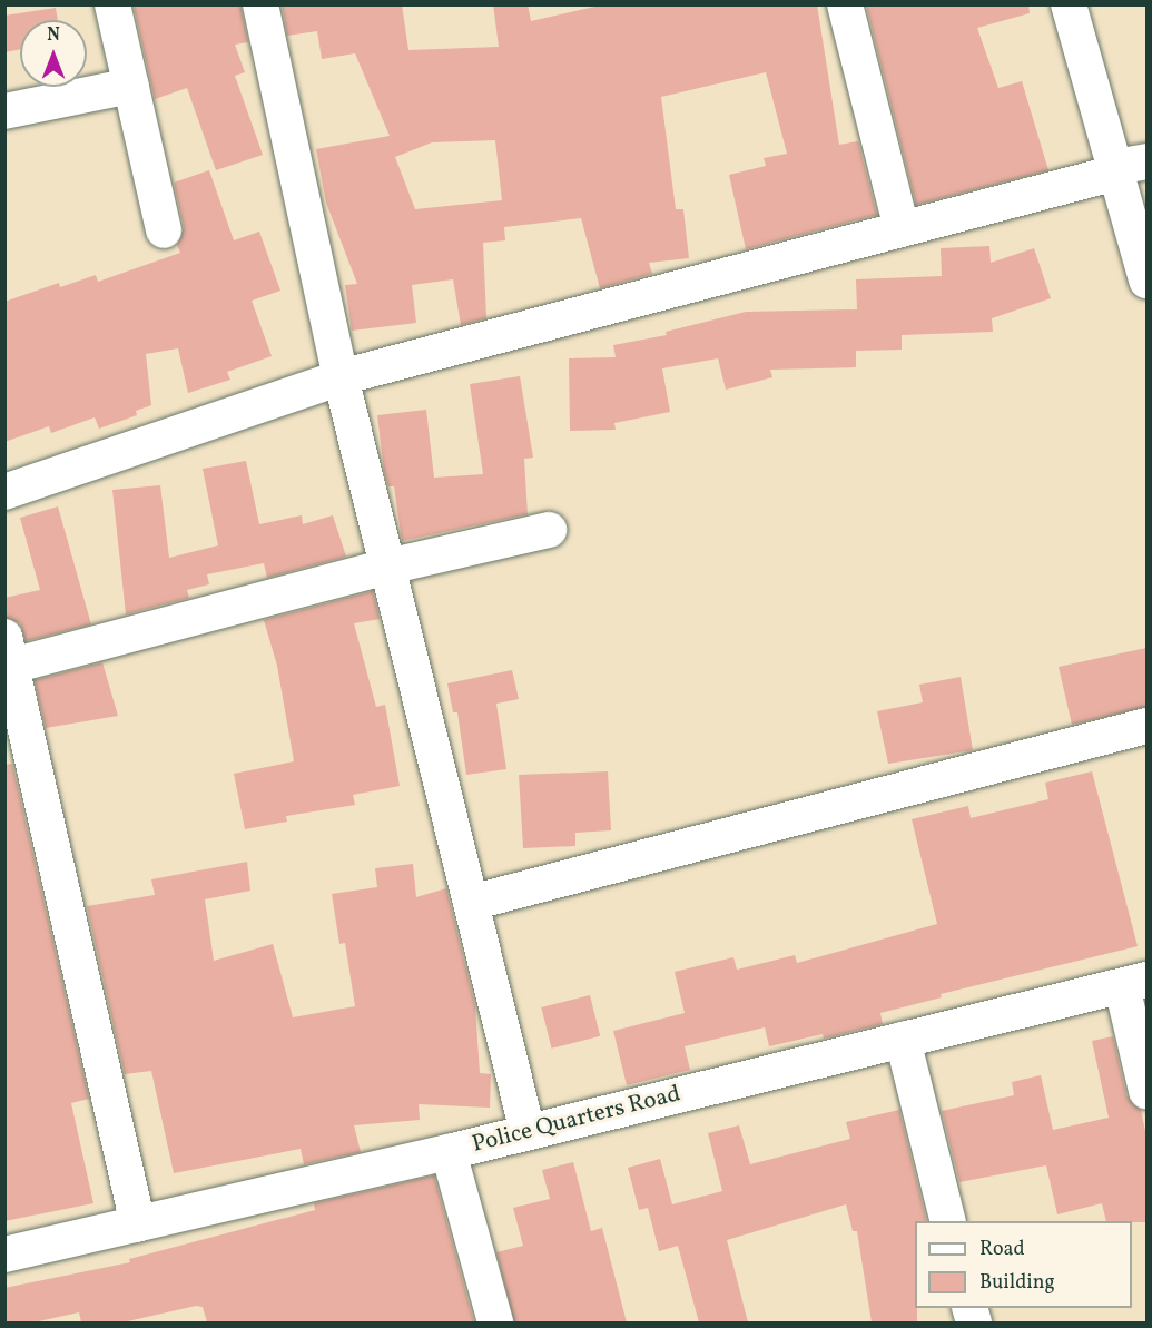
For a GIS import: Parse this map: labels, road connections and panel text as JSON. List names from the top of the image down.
{
  "streets": {
    "street": ["Police Quarters Road"]
  },
  "legend": ["Road", "Building"],
  "north": "top"
}
